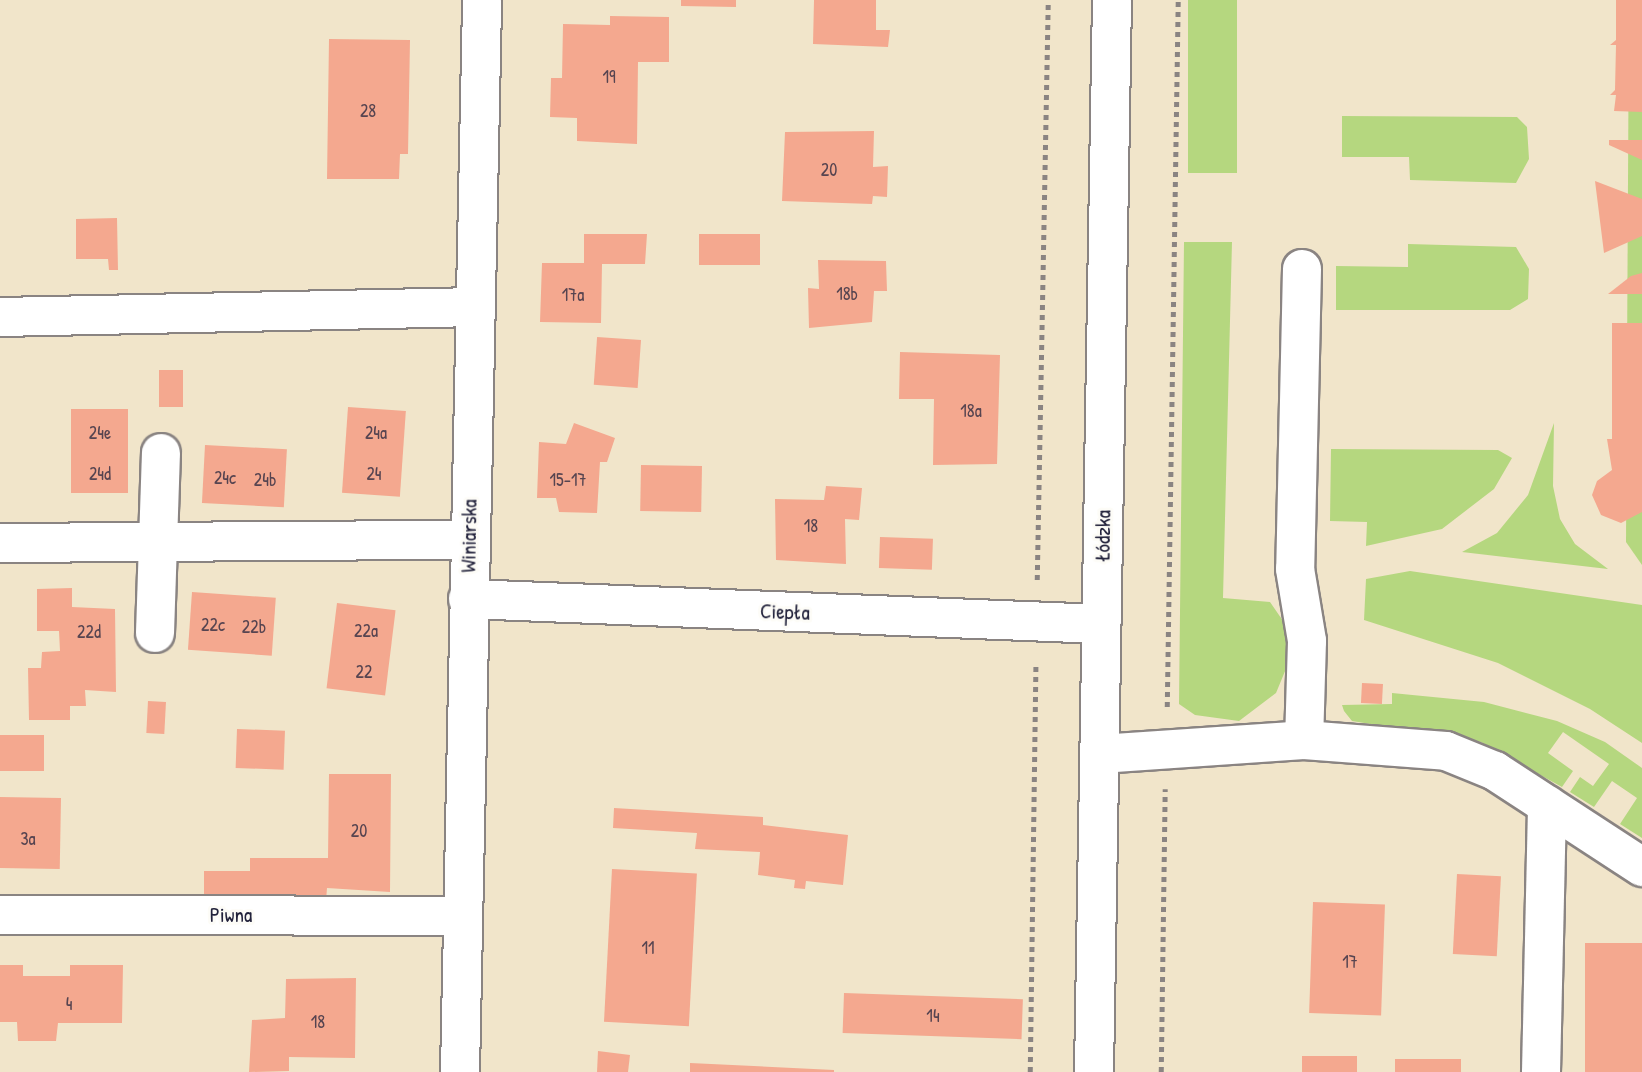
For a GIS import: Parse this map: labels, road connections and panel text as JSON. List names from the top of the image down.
{
  "streets": {
    "street": [
      "Winiarska",
      "Łódzka",
      "Ciepła",
      "Piwna"
    ]
  },
  "crossings": [
    ["Winiarska", "Ciepła"],
    ["Winiarska", "Piwna"],
    ["Łódzka", "Ciepła"]
  ],
  "house_numbers": [
    "19",
    "28",
    "20",
    "18b",
    "17a",
    "18a",
    "24e",
    "24a",
    "24d",
    "24",
    "24c",
    "24b",
    "15-17",
    "18",
    "22c",
    "22b",
    "22a",
    "22d",
    "22",
    "20",
    "3a",
    "11",
    "17",
    "4",
    "14",
    "18"
  ]
}
